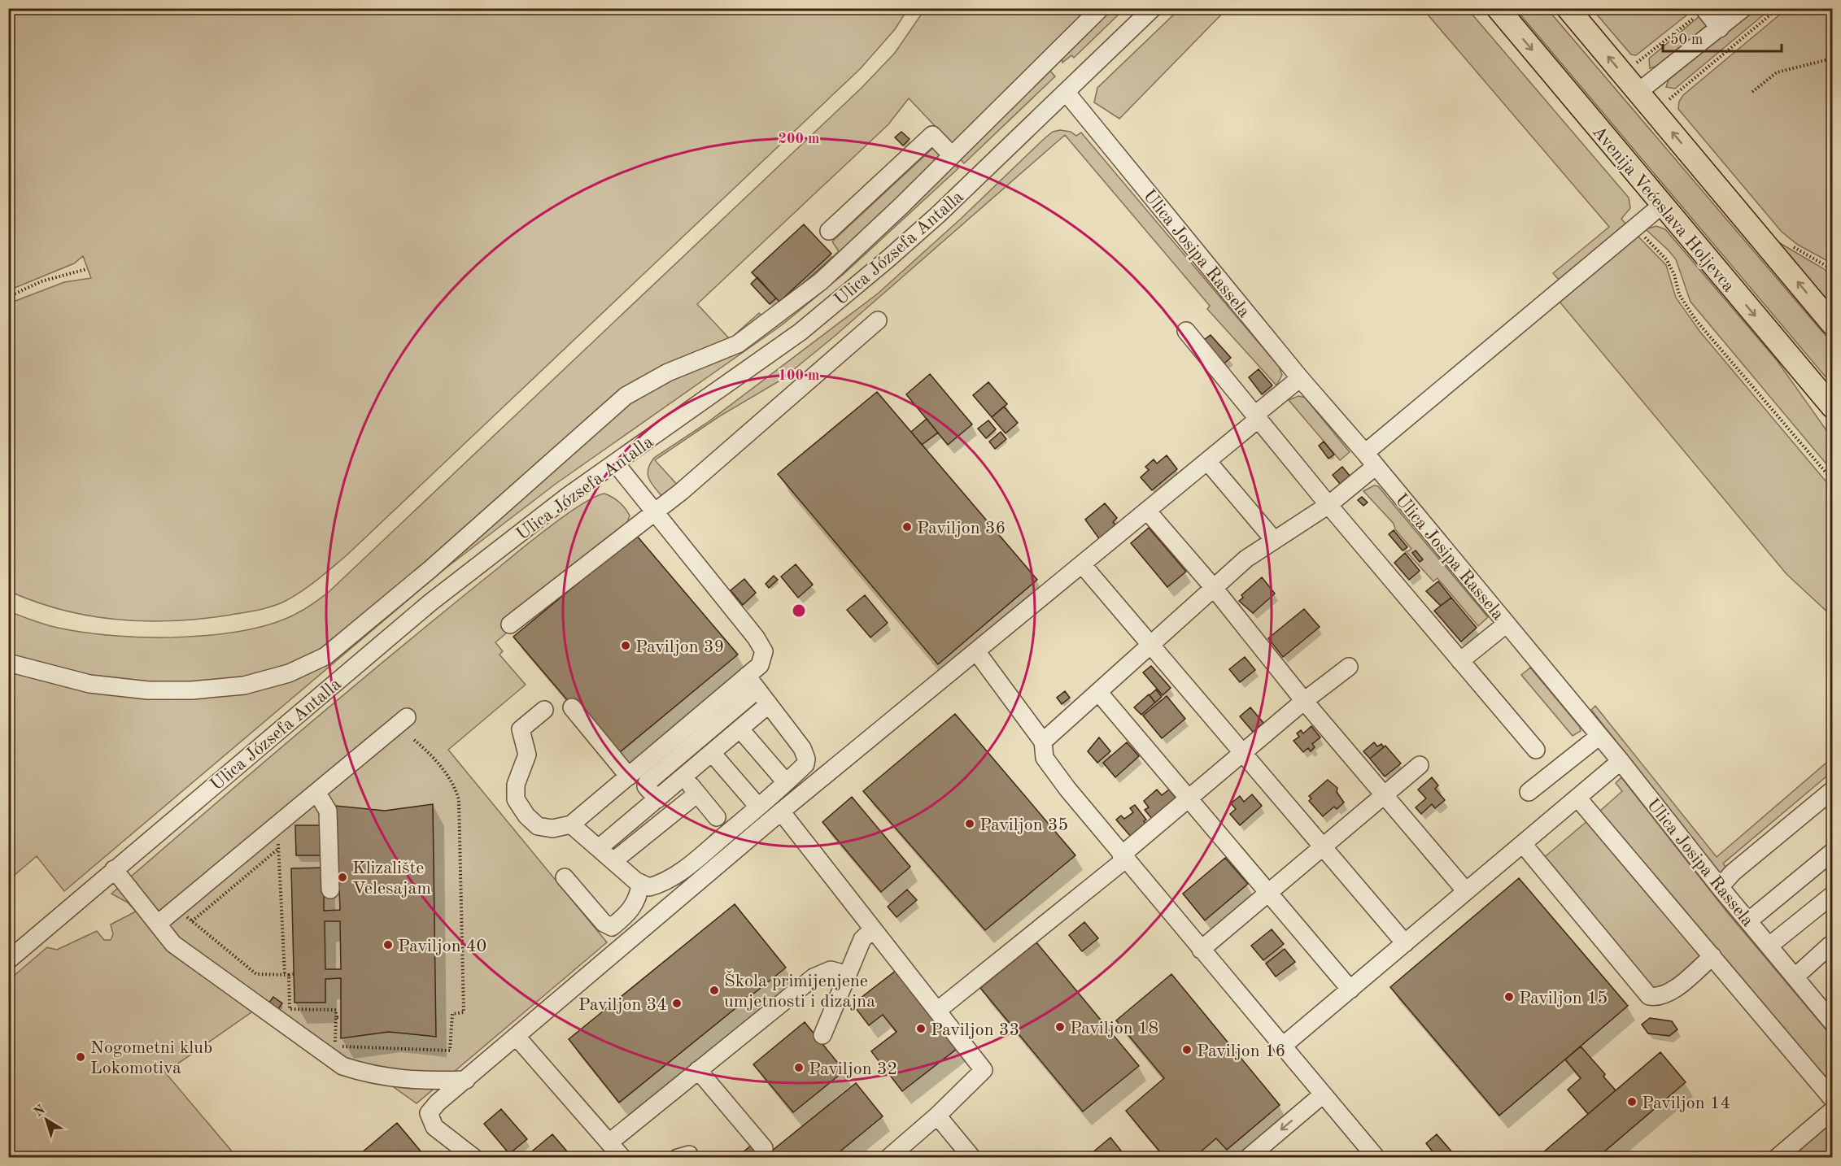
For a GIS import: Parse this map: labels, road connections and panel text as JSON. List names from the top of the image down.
{
  "streets": {
    "main road": ["Avenija Većeslava Holjevca"],
    "street": ["Ulica Józsefa Antalla", "Ulica Josipa Rassela"]
  },
  "crossings": [
    ["Ulica Józsefa Antalla", "Ulica Josipa Rassela"]
  ],
  "places": [
    "Paviljon 36",
    "Paviljon 39",
    "Paviljon 35",
    "Klizalište Velesajam",
    "Paviljon 40",
    "Škola primijenjene umjetnosti i dizajna",
    "Paviljon 15",
    "Paviljon 34",
    "Paviljon 18",
    "Paviljon 33",
    "Paviljon 16",
    "Nogometni klub Lokomotiva",
    "Paviljon 32",
    "Paviljon 14"
  ],
  "scale_bar": "50 m",
  "north": "top left",
  "rings": ["200 m", "100 m"]
}
